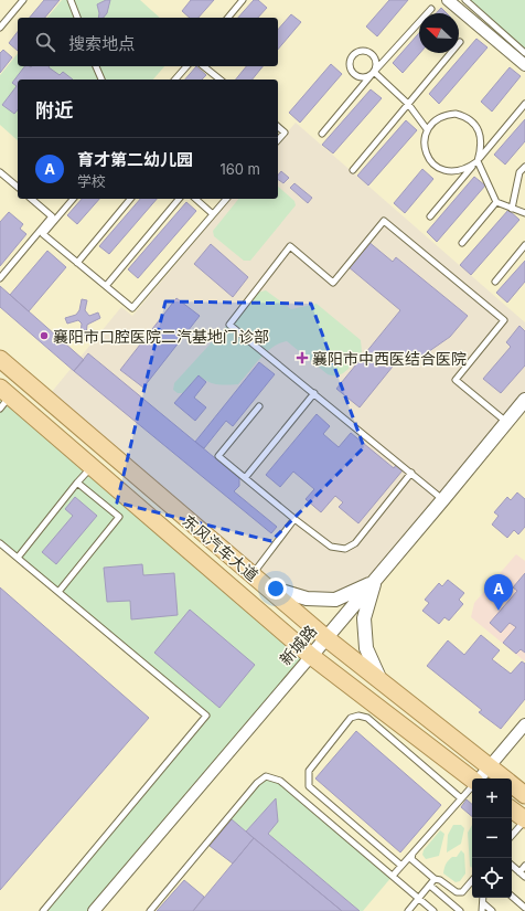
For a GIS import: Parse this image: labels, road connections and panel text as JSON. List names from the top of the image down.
{
  "streets": {
    "main road": ["东风汽车大道"],
    "street": ["新城路"]
  },
  "crossings": [
    ["东风汽车大道", "新城路"]
  ],
  "places": {
    "other": ["襄阳市口腔医院二汽基地门诊部"],
    "health": ["襄阳市中西医结合医院"]
  },
  "north": "top left",
  "page": {
    "search": "搜索地点",
    "heading": "附近",
    "list": [
      {
        "mark": "A",
        "name": "育才第二幼儿园",
        "note": "学校",
        "value": "160 m"
      }
    ],
    "pins": "A",
    "map_buttons": ["+", "−"]
  }
}
